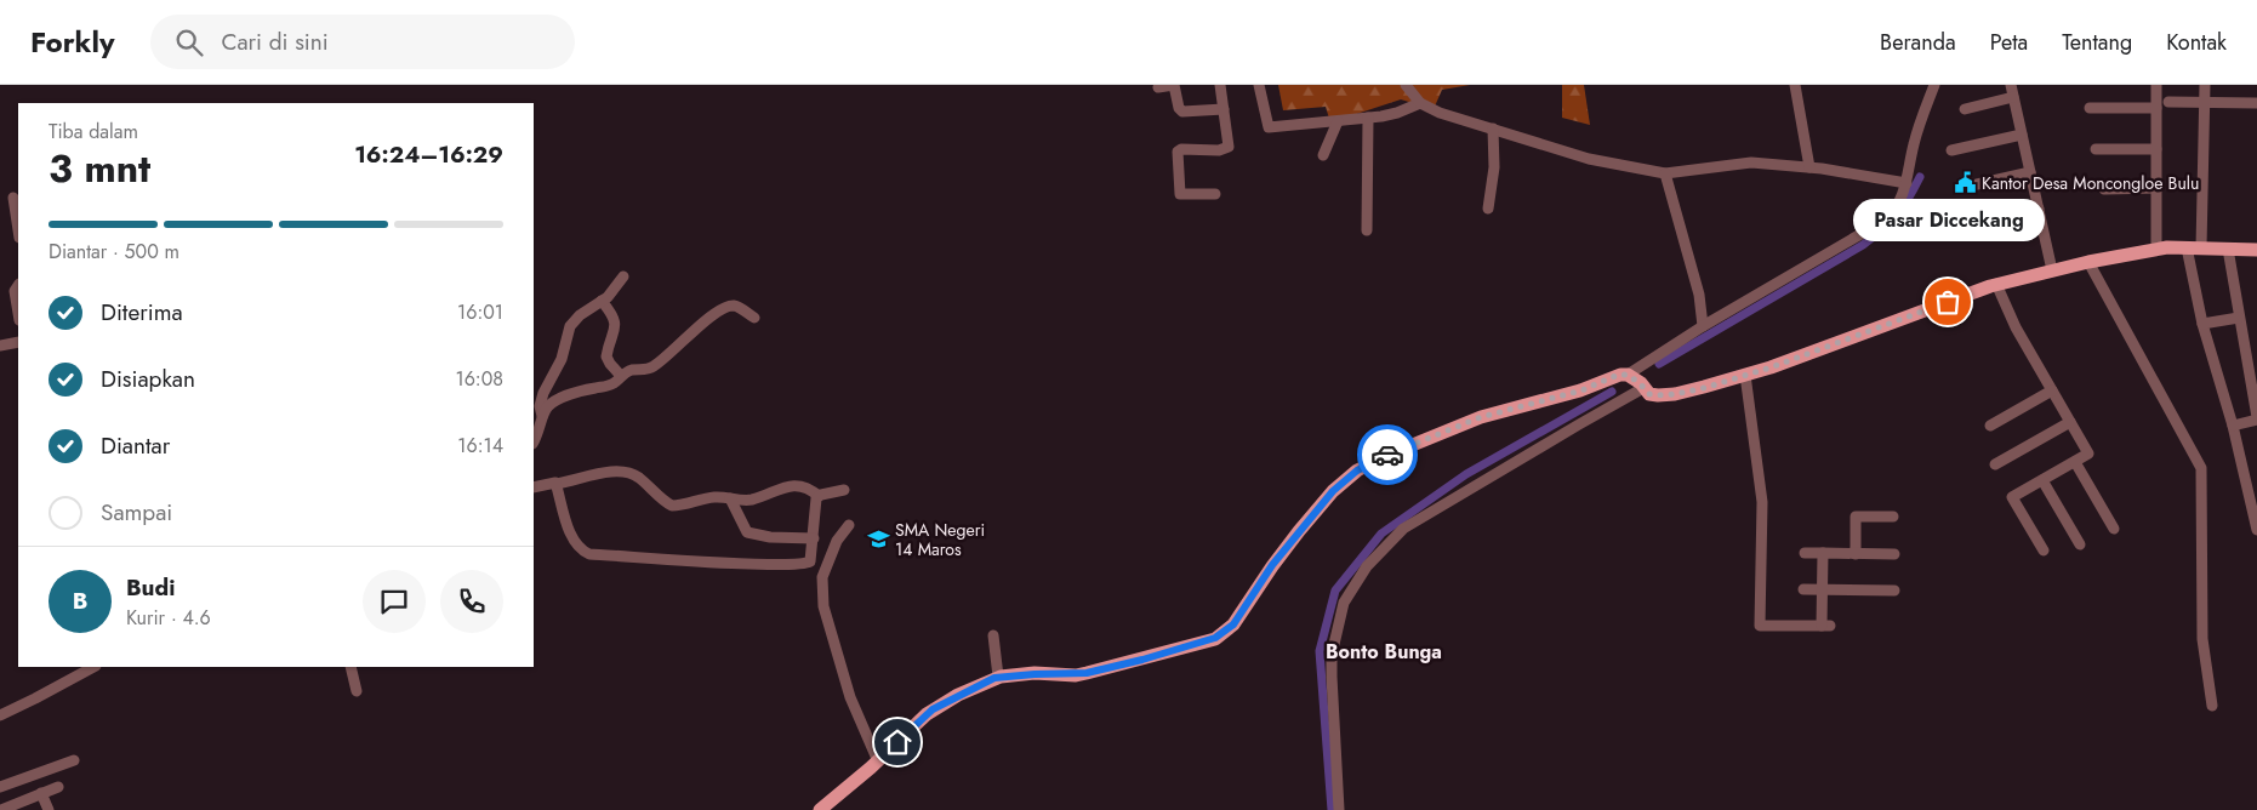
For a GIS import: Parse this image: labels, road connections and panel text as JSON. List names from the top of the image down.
{
  "districts": ["Bonto Bunga"],
  "places": {
    "public building": ["Kantor Desa Moncongloe Bulu"],
    "other": ["Pasar Diccekang"],
    "school or university": ["SMA Negeri 14 Maros"]
  },
  "page": {
    "header": "Forkly",
    "search": "Cari di sini",
    "nav": [
      "Beranda",
      "Peta",
      "Tentang",
      "Kontak"
    ],
    "heading": ["3 mnt", "Tiba dalam", "16:24–16:29"],
    "panel": ["Budi", "Kurir · 4.6"],
    "bubble": "Pasar Diccekang",
    "bar": "Diantar · 500 m",
    "list": [
      ["Diterima", "16:01"],
      ["Disiapkan", "16:08"],
      ["Diantar", "16:14"],
      "Sampai"
    ],
    "round": "B"
  }
}
